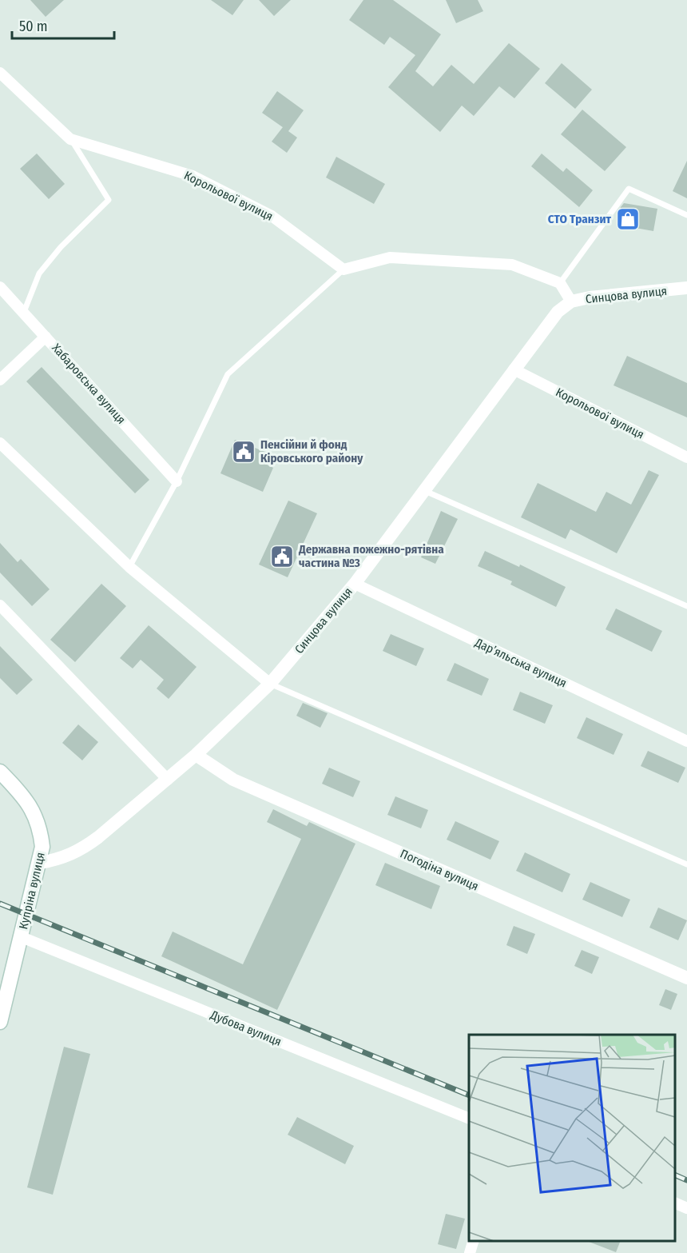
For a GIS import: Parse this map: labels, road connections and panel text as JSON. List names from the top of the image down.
{
  "streets": {
    "main road": ["Купріна вулиця"],
    "street": [
      "Корольової вулиця",
      "Синцова вулиця",
      "Хабаровська вулиця",
      "Дар’яльська вулиця",
      "Погодіна вулиця",
      "Дубова вулиця"
    ]
  },
  "crossings": [
    ["Корольової вулиця", "Синцова вулиця"],
    ["Синцова вулиця", "Дар’яльська вулиця"],
    ["Синцова вулиця", "Погодіна вулиця"],
    ["Синцова вулиця", "Купріна вулиця"],
    ["Купріна вулиця", "Дубова вулиця"]
  ],
  "places": {
    "shop": ["СТО Транзит"],
    "public building": ["Пенсійни й фонд Кіровського району", "Державна пожежно-рятівна частина №3"]
  },
  "scale_bar": "50 m"
}
